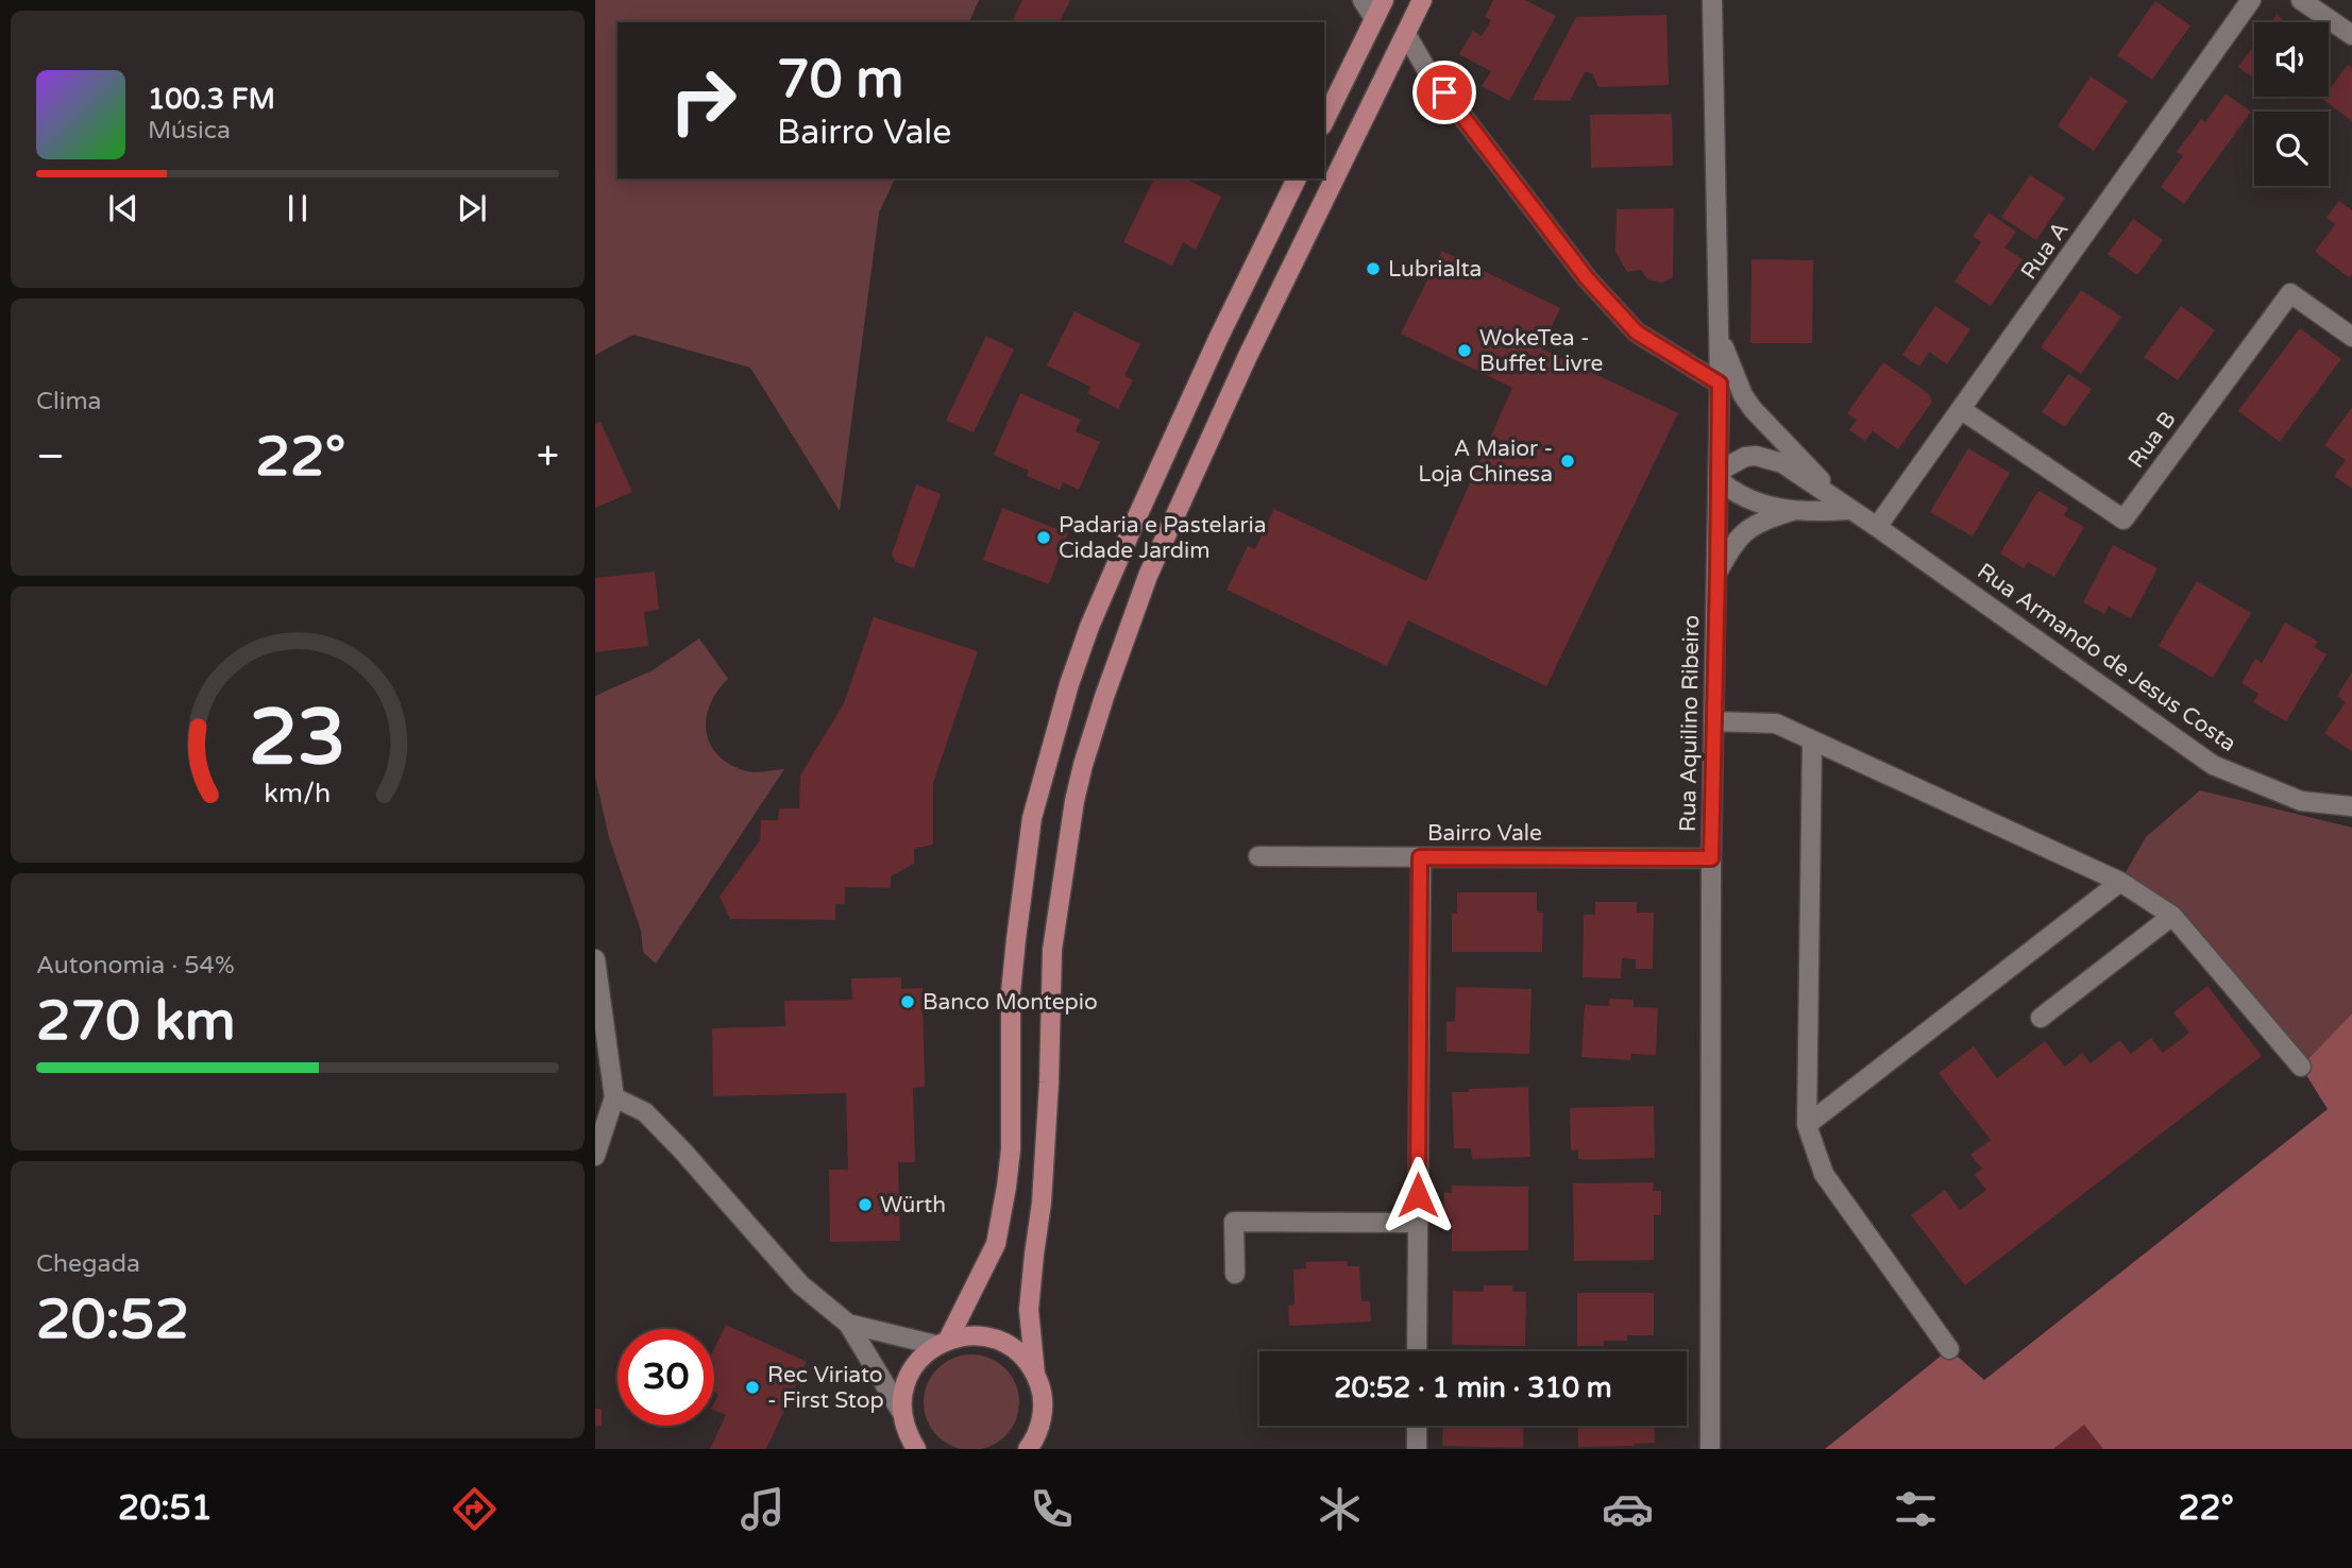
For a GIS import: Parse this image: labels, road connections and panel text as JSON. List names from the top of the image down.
{
  "streets": {
    "street": [
      "Rua A",
      "Rua B",
      "Rua Armando de Jesus Costa",
      "Rua Aquilino Ribeiro",
      "Bairro Vale"
    ]
  },
  "crossings": [
    ["Rua A", "Rua B"],
    ["Rua A", "Rua Armando de Jesus Costa"],
    ["Rua Aquilino Ribeiro", "Bairro Vale"]
  ],
  "places": [
    "Lubrialta",
    "WokeTea - Buffet Livre",
    "A Maior - Loja Chinesa",
    "Padaria e Pastelaria Cidade Jardim",
    "Banco Montepio",
    "Würth",
    "Rec Viriato - First Stop"
  ],
  "page": {
    "turn": ["70 m", "Bairro Vale"],
    "song": ["100.3 FM", "Música"],
    "tile": [
      "Clima",
      ["Autonomia · 54%", "270 km"],
      ["Chegada", "20:52"]
    ],
    "heat": ["−", "22°", "+"],
    "limit": "30",
    "trip": "20:52 · 1 min · 310 m",
    "tabs": ["20:51", "22°"],
    "gauge": ["23", "km/h"]
  }
}
